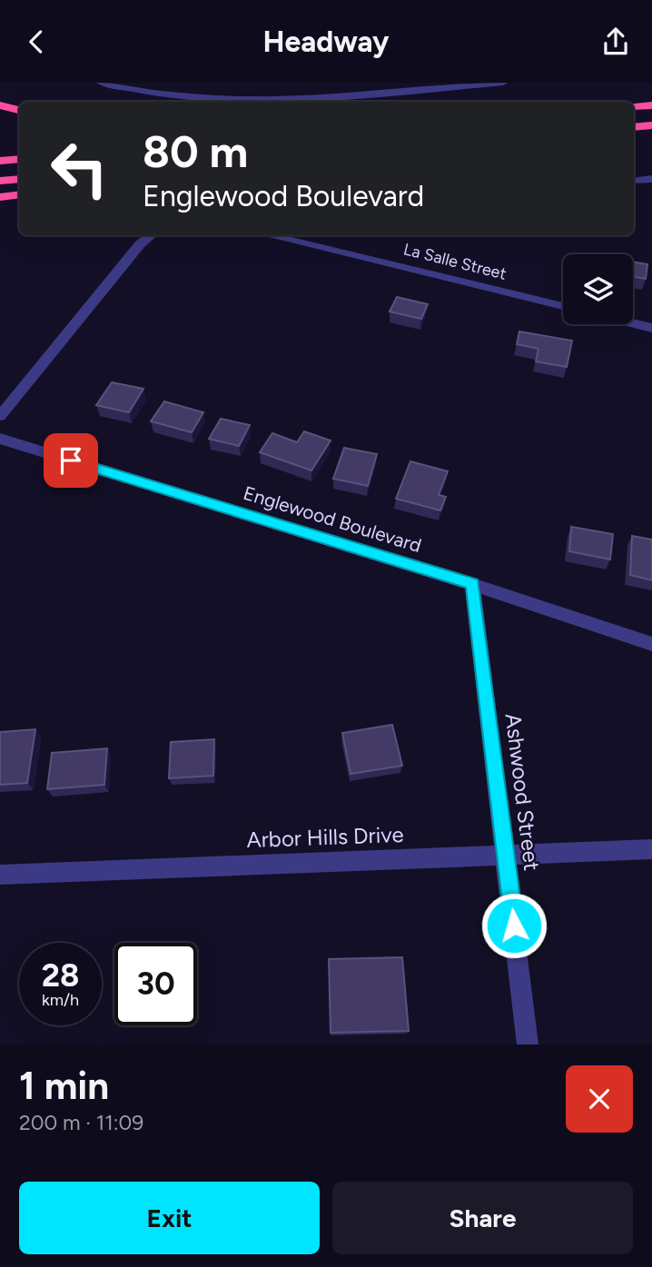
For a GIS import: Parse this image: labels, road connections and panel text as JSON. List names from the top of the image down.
{
  "streets": {
    "street": [
      "La Salle Street",
      "Englewood Boulevard",
      "Ashwood Street",
      "Arbor Hills Drive"
    ]
  },
  "crossings": [
    ["Englewood Boulevard", "Ashwood Street"],
    ["Ashwood Street", "Arbor Hills Drive"]
  ],
  "page": {
    "header": "Headway",
    "turn": ["80 m", "Englewood Boulevard"],
    "speed": "28 km/h",
    "limit": "30",
    "heading": ["1 min", "200 m · 11:09"],
    "buttons": ["Exit", "Share"]
  }
}
